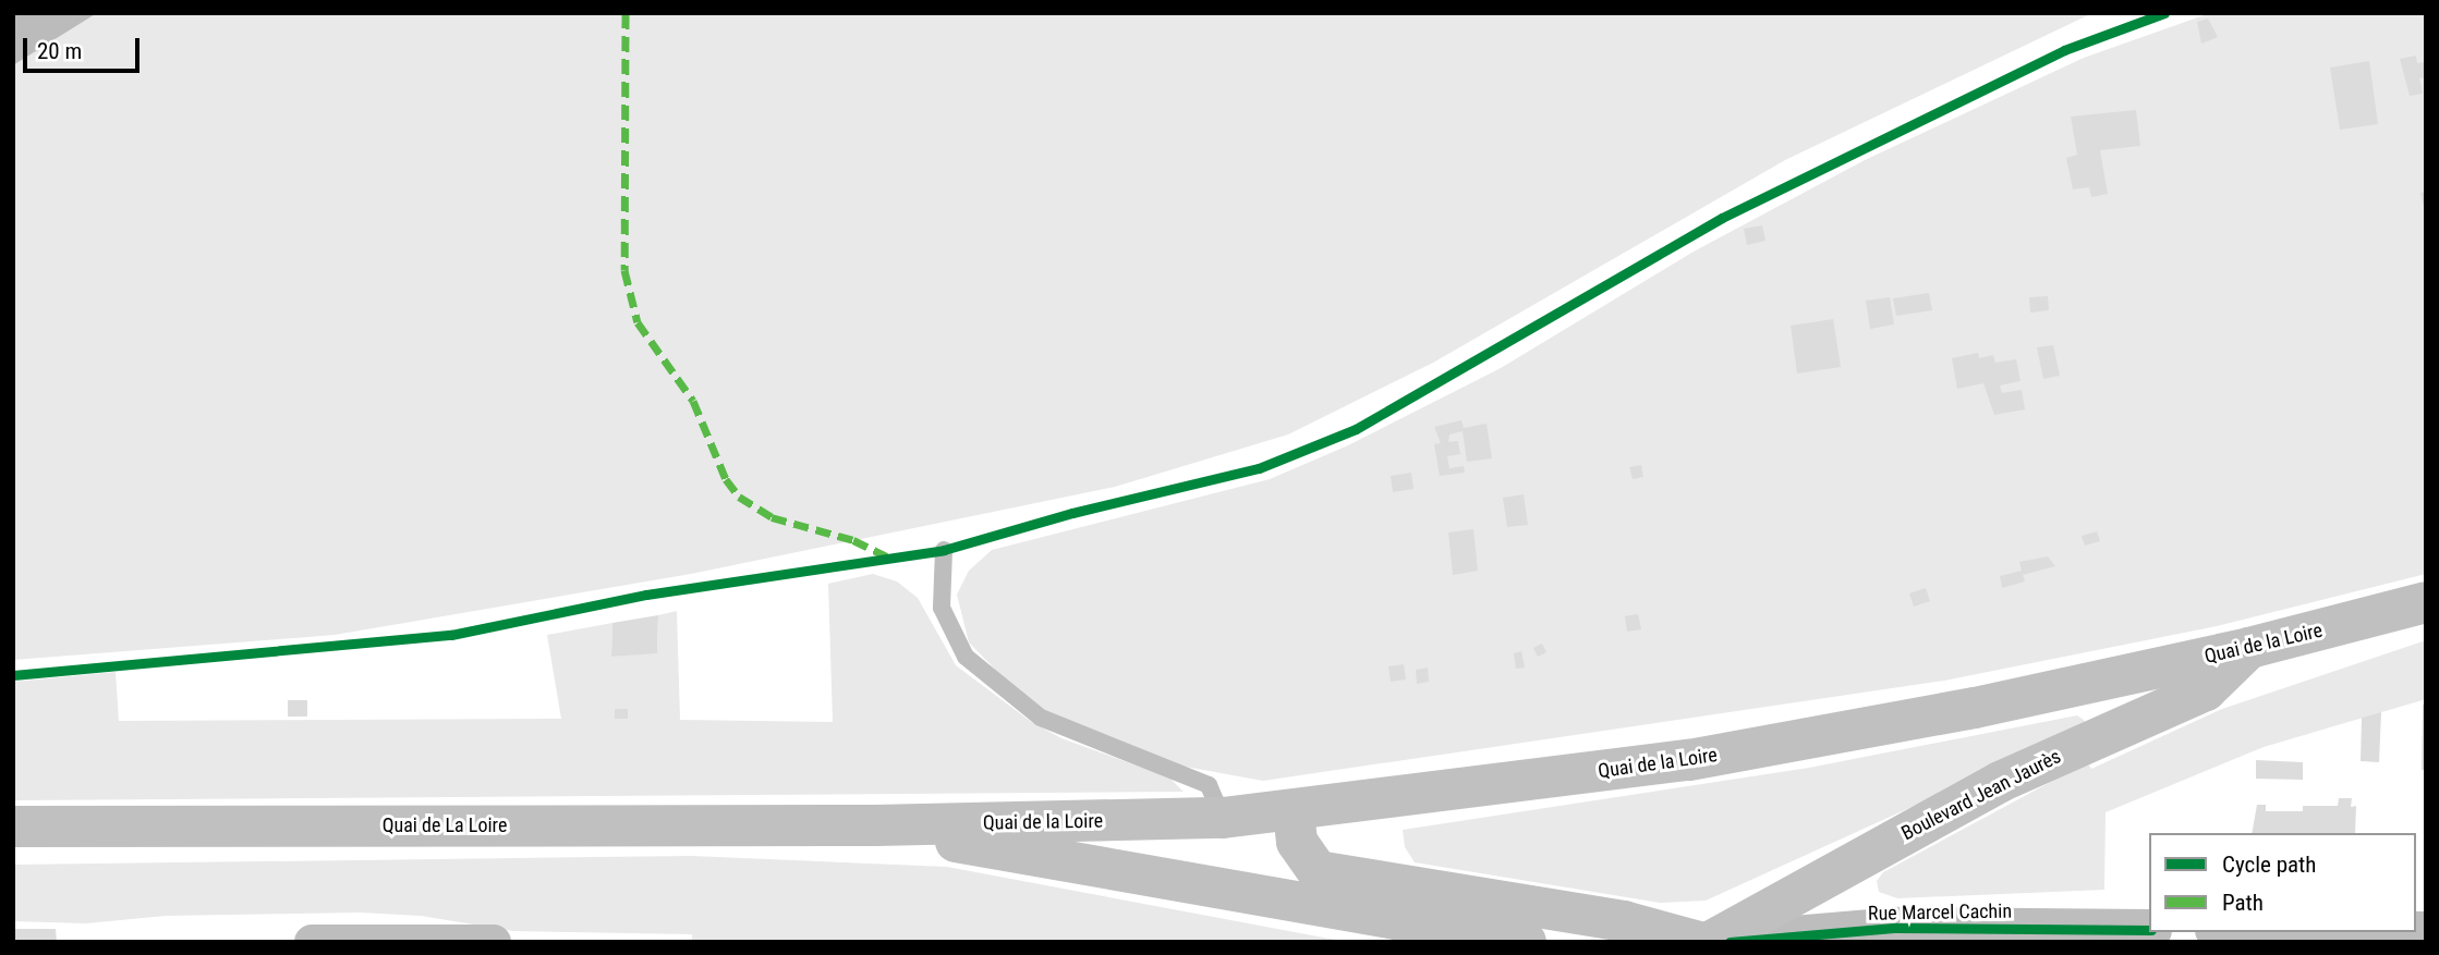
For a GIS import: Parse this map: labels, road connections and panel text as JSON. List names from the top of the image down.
{
  "streets": {
    "main road": ["Quai de la Loire", "Boulevard Jean Jaurès", "Quai de La Loire"],
    "street": ["Rue Marcel Cachin"]
  },
  "crossings": [
    ["Quai de la Loire", "Boulevard Jean Jaurès"],
    ["Quai de la Loire", "Quai de La Loire"]
  ],
  "legend": ["Cycle path", "Path"],
  "scale_bar": "20 m"
}
